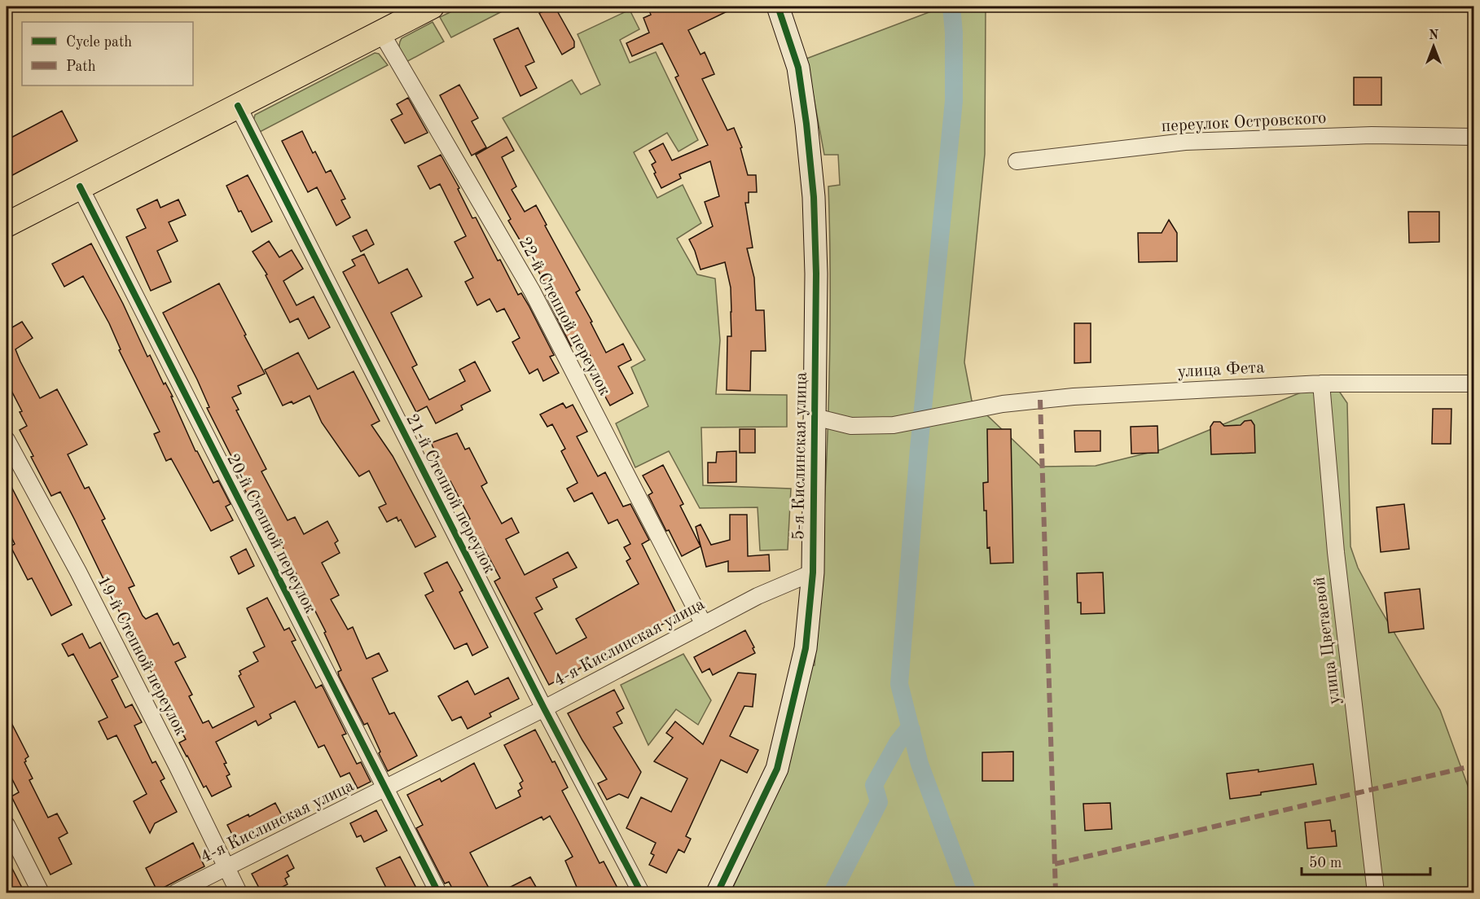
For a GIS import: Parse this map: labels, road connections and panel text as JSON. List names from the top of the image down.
{
  "streets": {
    "street": [
      "переулок Островского",
      "22-й Степной переулок",
      "улица Фета",
      "5-я Кислинская улица",
      "21-й Степной переулок",
      "20-й Степной переулок",
      "улица Цветаевой",
      "4-я Кислинская улица",
      "19-й Степной переулок"
    ]
  },
  "crossings": [
    ["22-й Степной переулок", "4-я Кислинская улица"],
    ["улица Фета", "5-я Кислинская улица"],
    ["улица Фета", "улица Цветаевой"],
    ["5-я Кислинская улица", "4-я Кислинская улица"],
    ["21-й Степной переулок", "4-я Кислинская улица"],
    ["20-й Степной переулок", "4-я Кислинская улица"],
    ["4-я Кислинская улица", "19-й Степной переулок"]
  ],
  "legend": ["Cycle path", "Path"],
  "scale_bar": "50 m",
  "north": "top"
}
